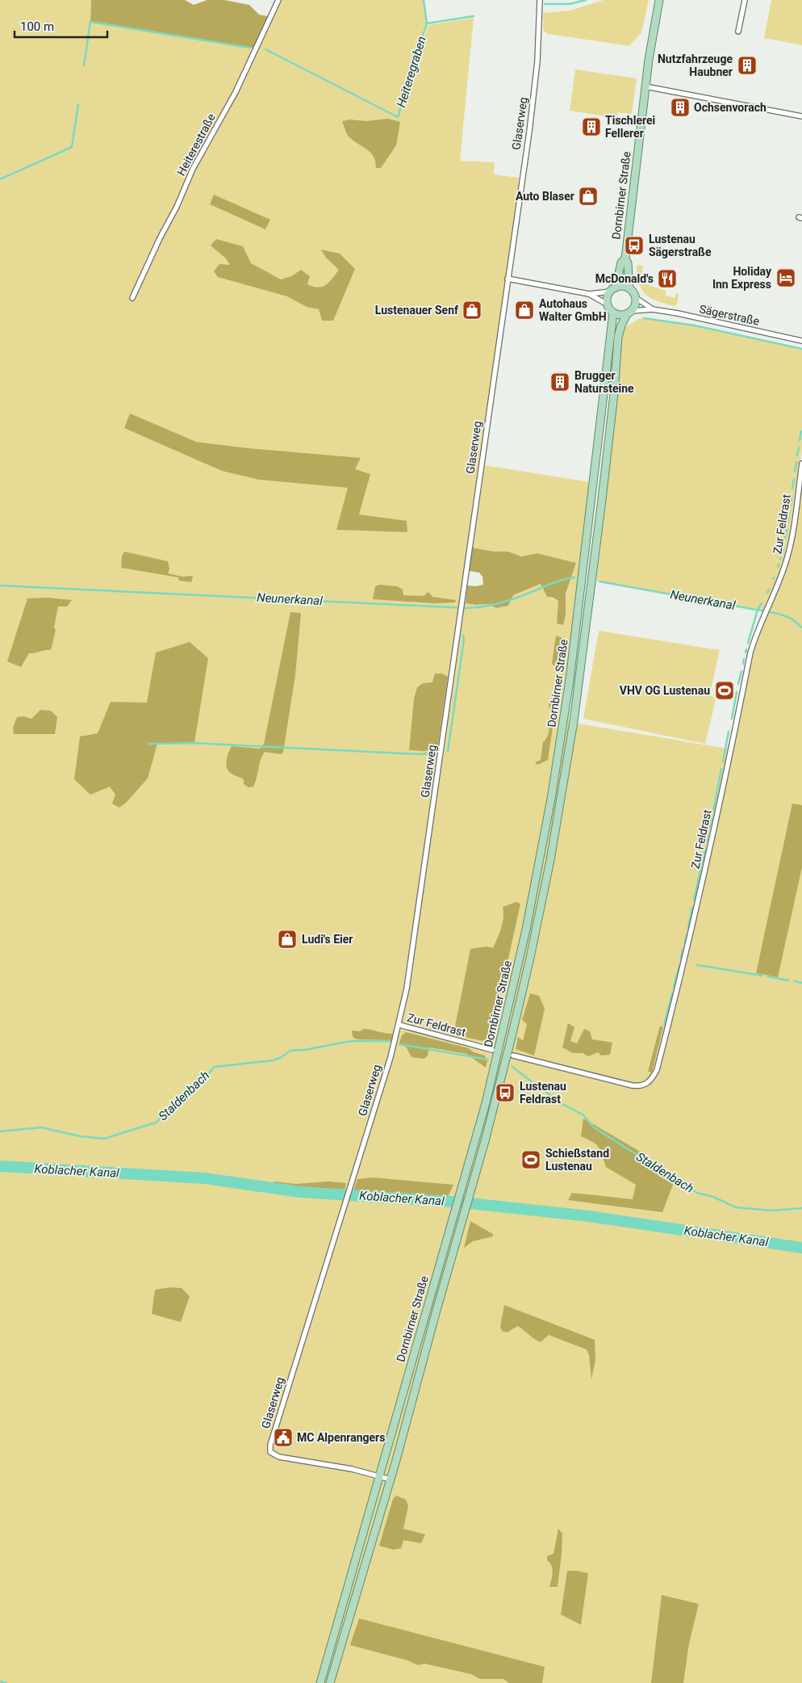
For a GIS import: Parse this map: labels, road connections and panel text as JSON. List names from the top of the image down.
{
  "streets": {
    "main road": ["Dornbirner Straße"],
    "street": [
      "Glaserweg",
      "Heiterestraße",
      "Sägerstraße",
      "Zur Feldrast"
    ]
  },
  "crossings": [
    ["Glaserweg", "Dornbirner Straße"],
    ["Glaserweg", "Zur Feldrast"],
    ["Dornbirner Straße", "Sägerstraße"]
  ],
  "water": [
    "Heiteregraben",
    "Neunerkanal",
    "Staldenbach",
    "Koblacher Kanal"
  ],
  "places": {
    "building": [
      "Nutzfahrzeuge Haubner",
      "Ochsenvorach",
      "Tischlerei Fellerer",
      "Brugger Natursteine"
    ],
    "shop": [
      "Auto Blaser",
      "Lustenauer Senf",
      "Autohaus Walter GmbH",
      "Ludi's Eier"
    ],
    "bus stop": ["Lustenau Sägerstraße", "Lustenau Feldrast"],
    "hotel": ["Holiday Inn Express"],
    "restaurant": ["McDonald's"],
    "sports": ["VHV OG Lustenau", "Schießstand Lustenau"],
    "public building": ["MC Alpenrangers"]
  },
  "scale_bar": "100 m"
}
